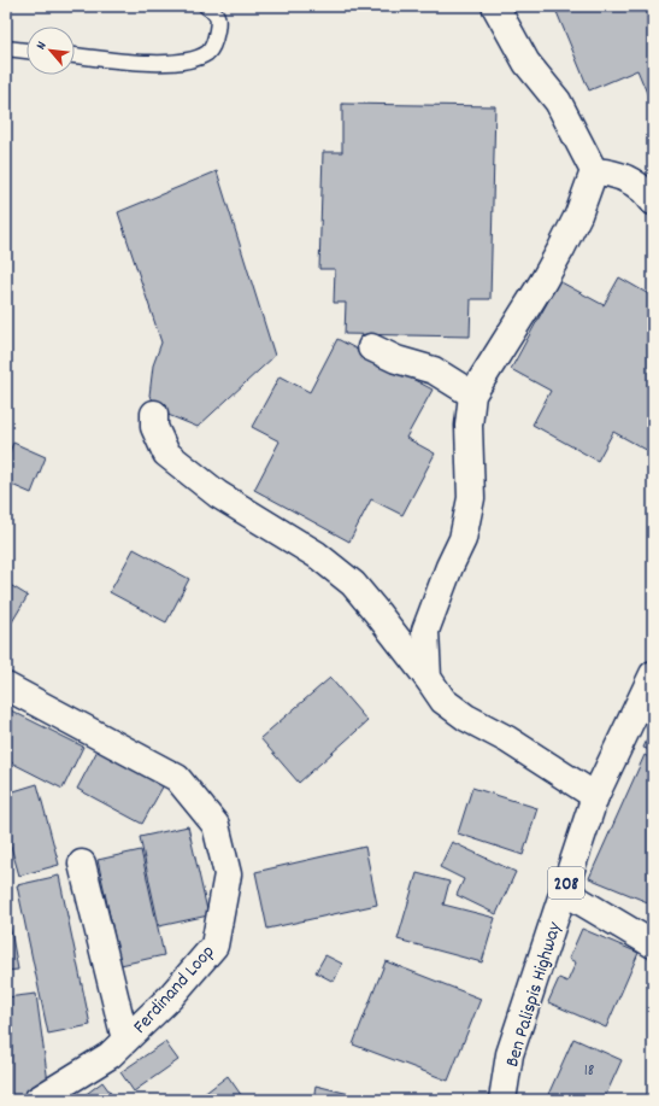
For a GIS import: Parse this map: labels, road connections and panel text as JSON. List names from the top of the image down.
{
  "streets": {
    "street": ["208", "Ferdinand Loop", "Ben Palispis Highway"]
  },
  "house_numbers": ["18"],
  "north": "top left"
}
